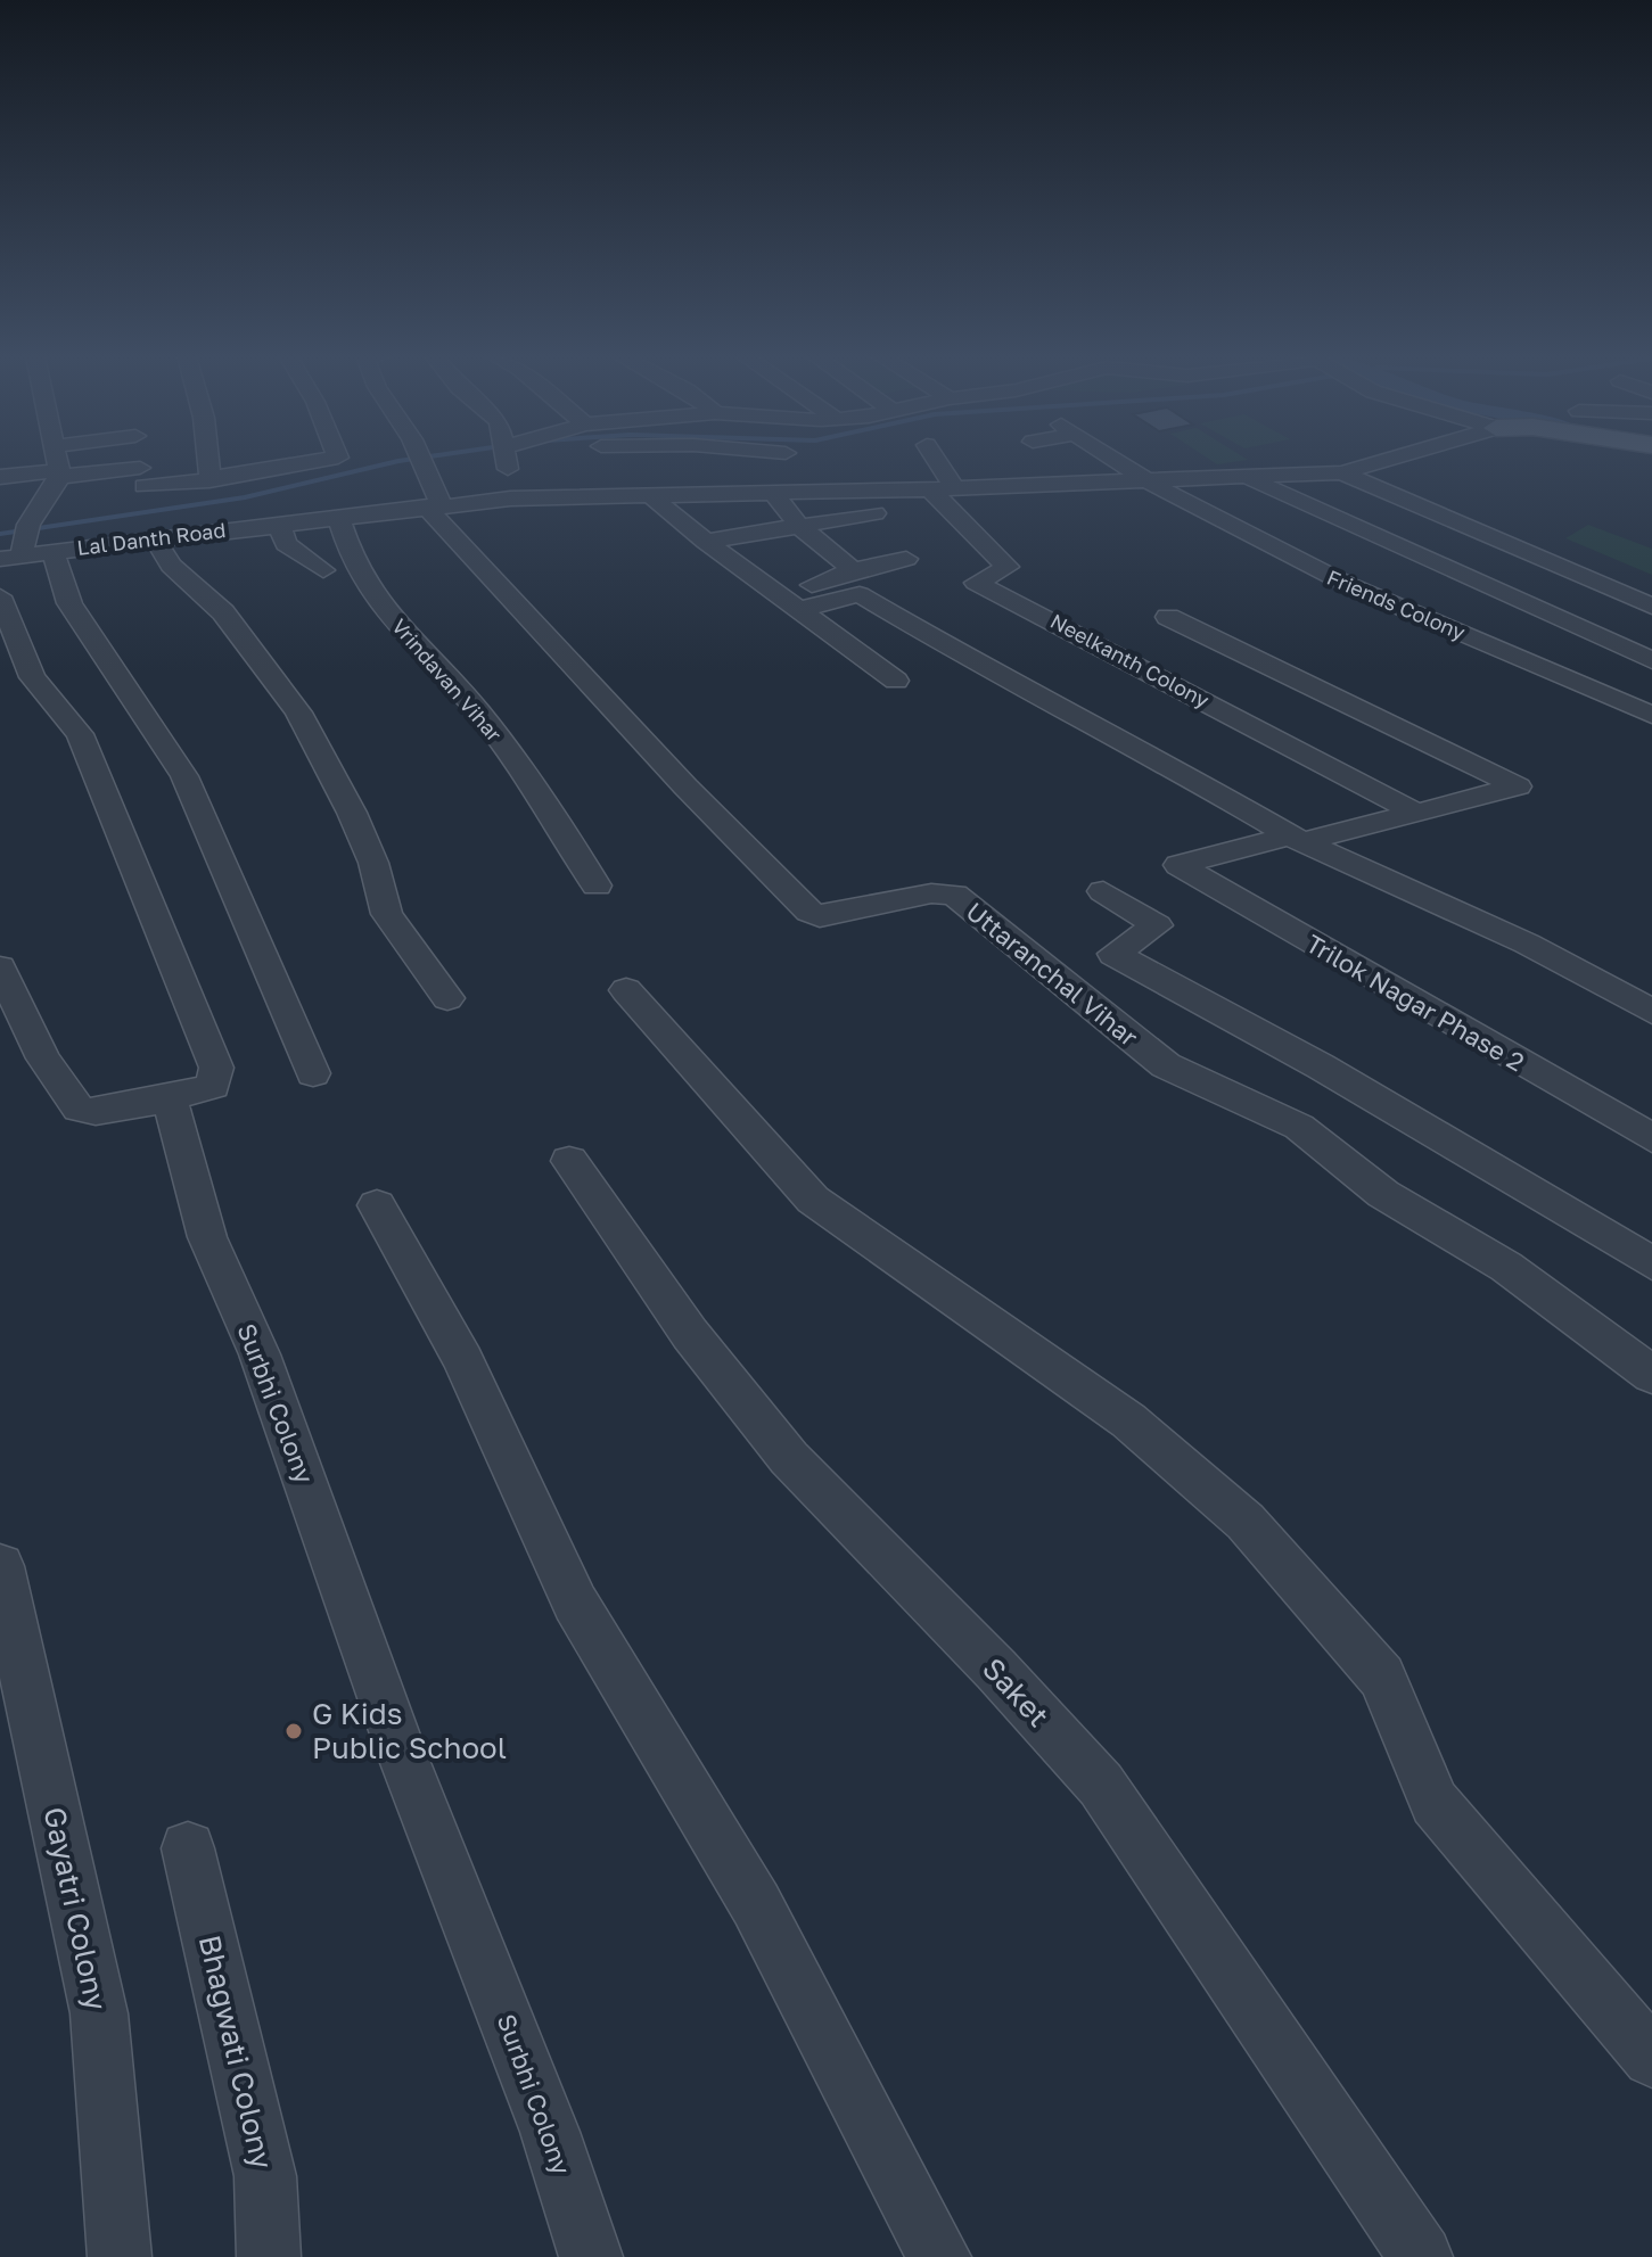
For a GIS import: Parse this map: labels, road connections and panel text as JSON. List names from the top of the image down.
{
  "streets": {
    "street": [
      "Lal Danth Road",
      "Friends Colony",
      "Neelkanth Colony",
      "Vrindavan Vihar",
      "Uttaranchal Vihar",
      "Trilok Nagar Phase 2",
      "Surbhi Colony",
      "Saket",
      "Gayatri Colony",
      "Bhagwati Colony"
    ]
  },
  "crossings": [
    ["Lal Danth Road", "Friends Colony"],
    ["Lal Danth Road", "Neelkanth Colony"],
    ["Lal Danth Road", "Vrindavan Vihar"],
    ["Lal Danth Road", "Uttaranchal Vihar"]
  ],
  "places": ["G Kids Public School"]
}
